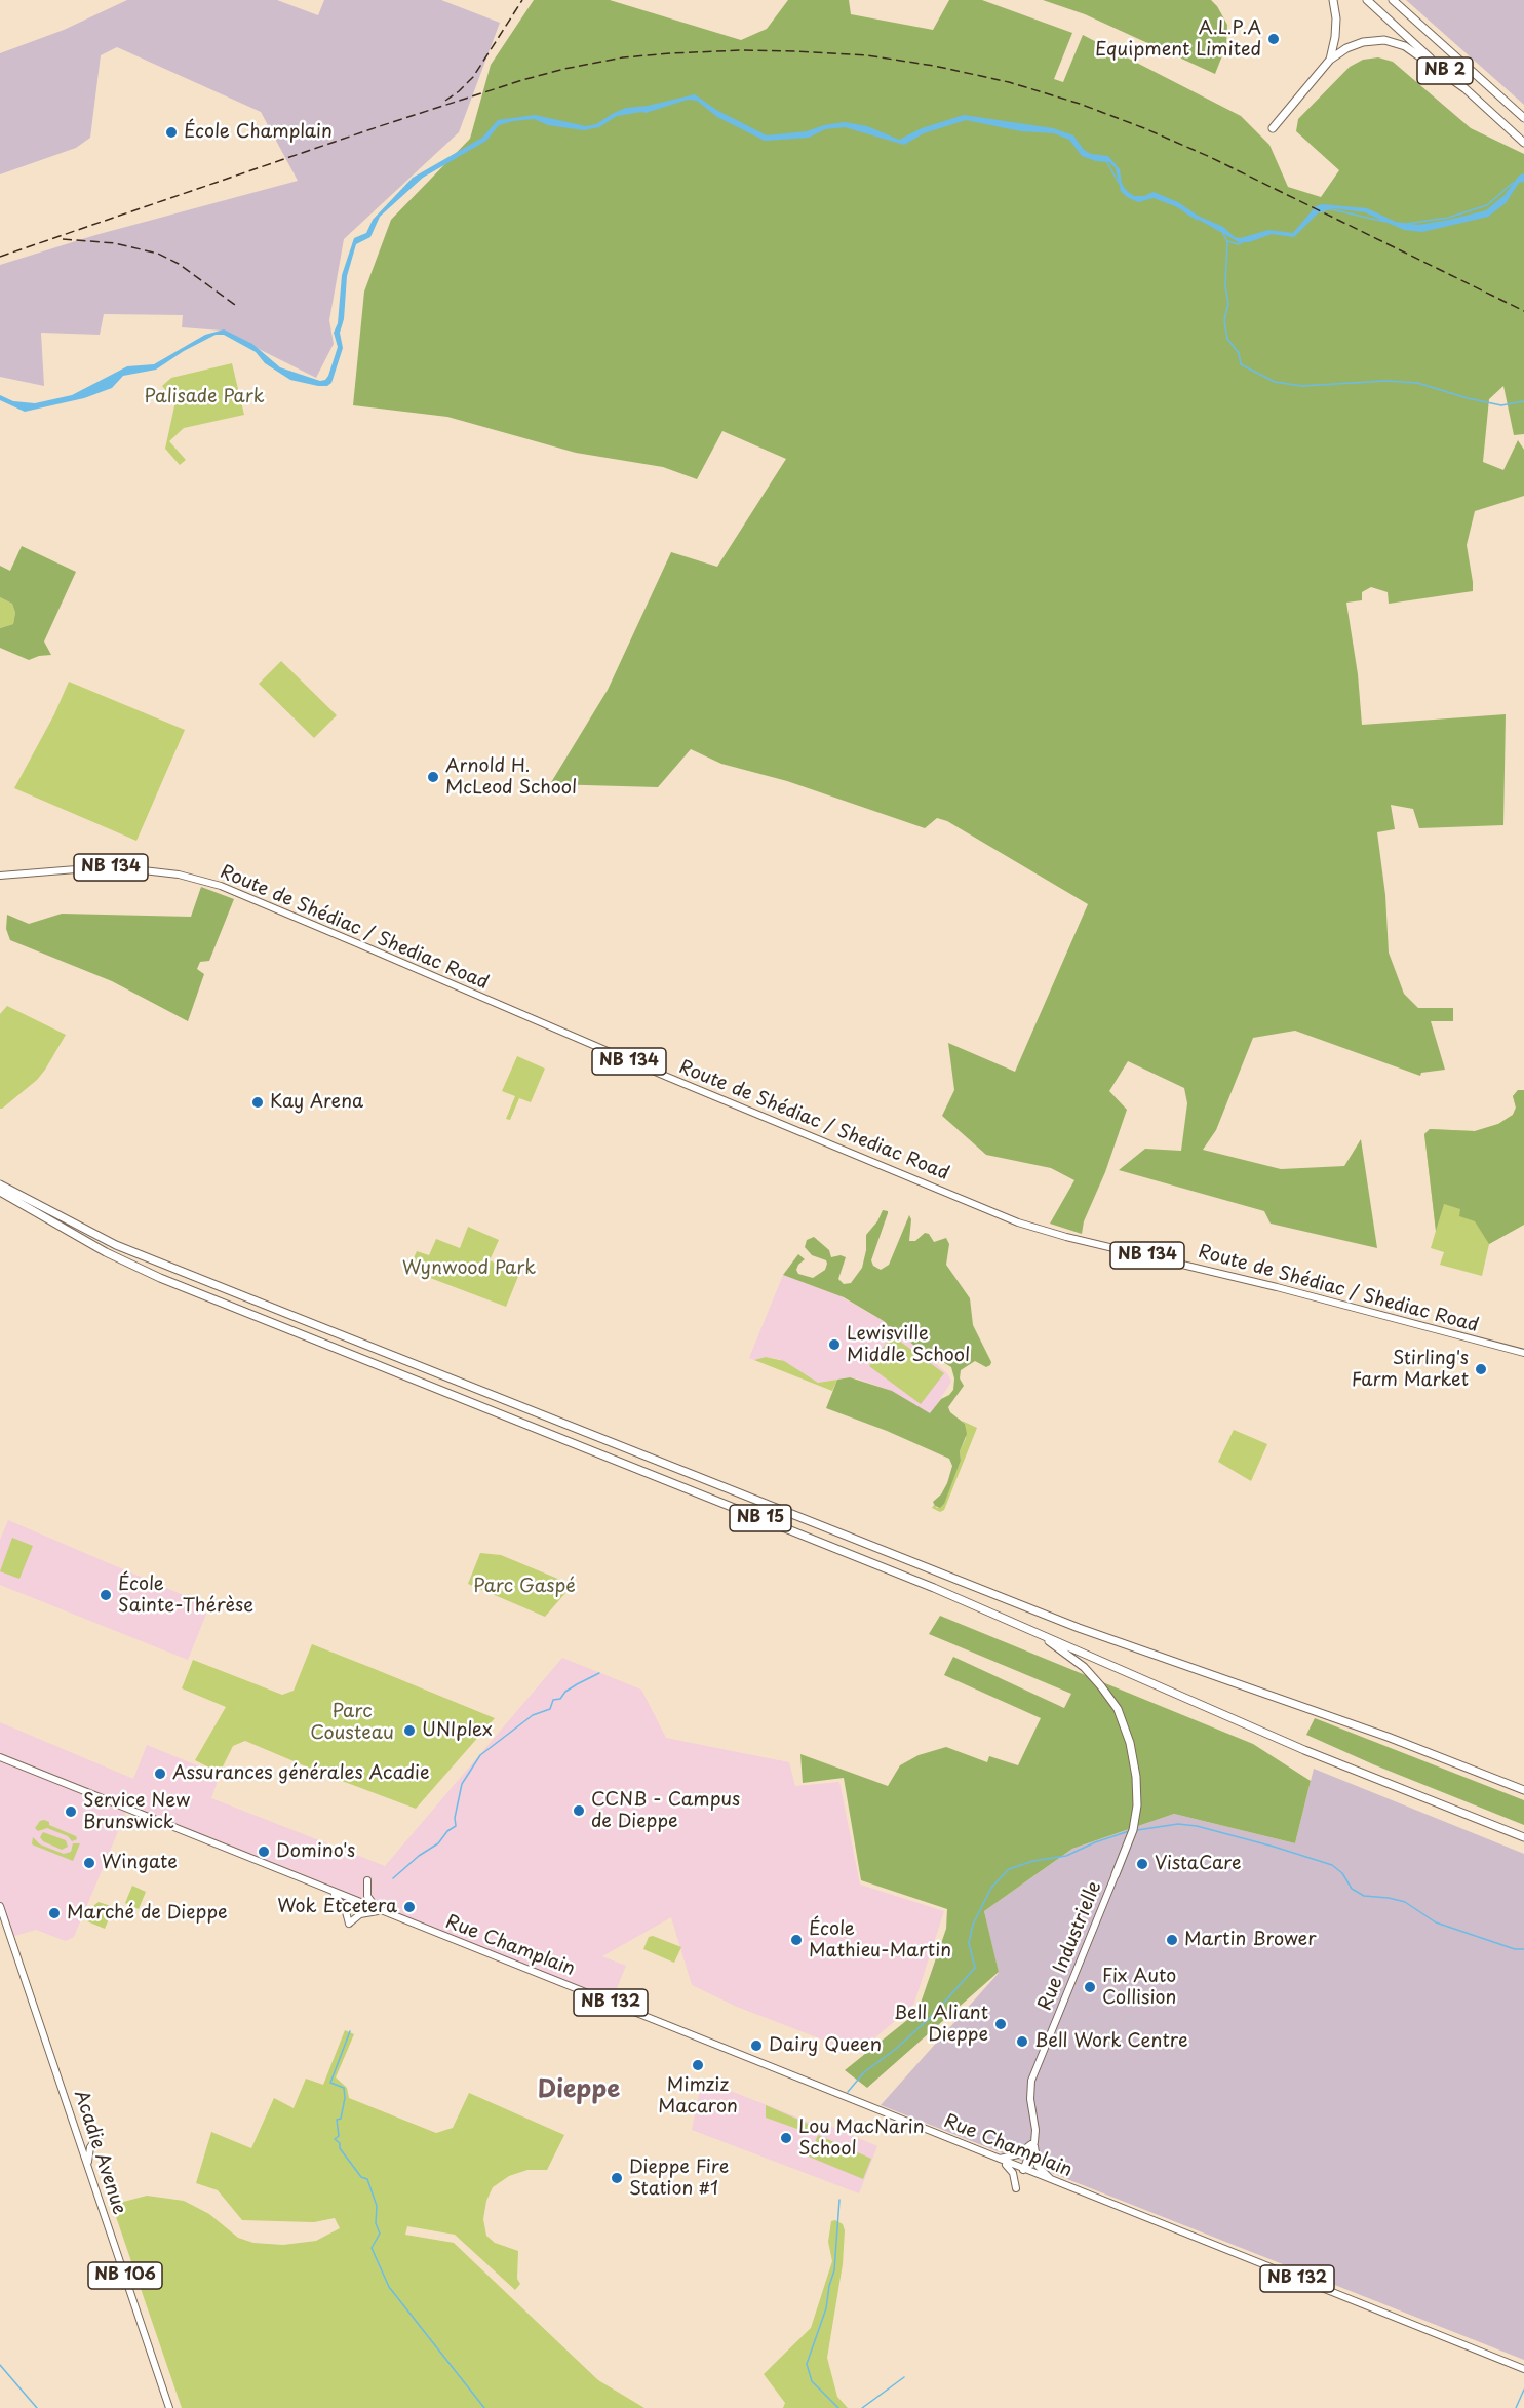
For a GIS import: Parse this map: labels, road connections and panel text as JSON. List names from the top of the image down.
{
  "streets": {
    "highway": ["NB 2", "NB 15"],
    "main road": [
      "NB 134",
      "Route de Shédiac / Shediac Road",
      "Rue Champlain",
      "Rue Industrielle",
      "NB 132",
      "Acadie Avenue",
      "NB 106"
    ]
  },
  "crossings": [
    ["Rue Champlain", "Rue Industrielle"]
  ],
  "districts": ["Dieppe"],
  "parks": [
    "Palisade Park",
    "Wynwood Park",
    "Parc Gaspé",
    "Parc Cousteau"
  ],
  "places": [
    "A.L.P.A Equipment Limited",
    "École Champlain",
    "Arnold H. McLeod School",
    "Kay Arena",
    "Lewisville Middle School",
    "Stirling's Farm Market",
    "École Sainte-Thérèse",
    "UNIplex",
    "Assurances générales Acadie",
    "CCNB - Campus de Dieppe",
    "Service New Brunswick",
    "Domino's",
    "Wingate",
    "VistaCare",
    "Wok Etcetera",
    "Marché de Dieppe",
    "École Mathieu-Martin",
    "Martin Brower",
    "Fix Auto Collision",
    "Bell Aliant Dieppe",
    "Bell Work Centre",
    "Dairy Queen",
    "Mimziz Macaron",
    "Lou MacNarin School",
    "Dieppe Fire Station #1"
  ]
}
